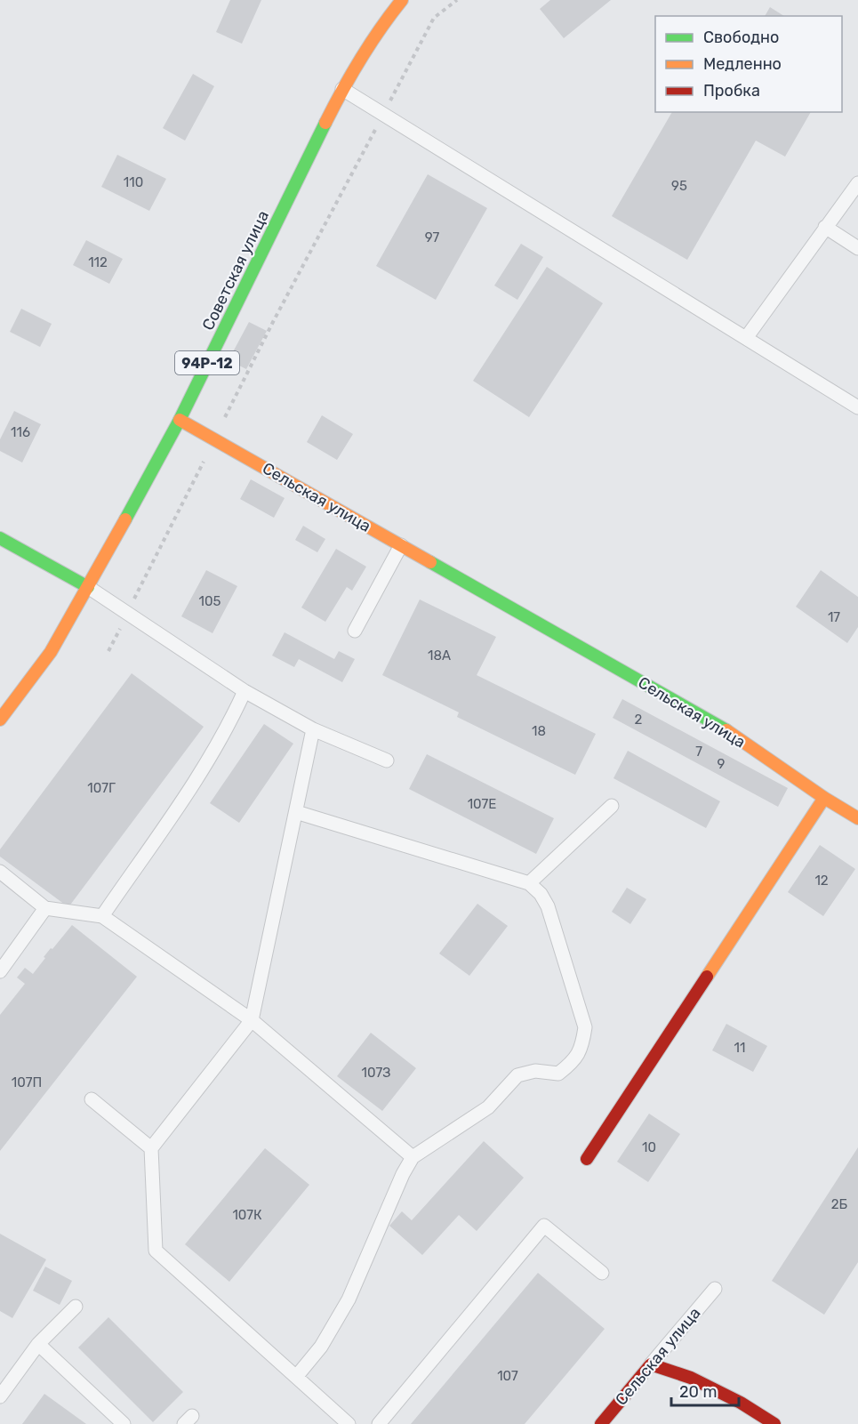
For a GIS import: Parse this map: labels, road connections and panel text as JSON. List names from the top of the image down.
{
  "streets": {
    "street": ["Советская улица", "94Р-12", "Сельская улица"]
  },
  "crossings": [
    ["Советская улица", "Сельская улица"]
  ],
  "house_numbers": [
    "110",
    "95",
    "97",
    "112",
    "116",
    "105",
    "17",
    "18А",
    "2",
    "18",
    "7",
    "9",
    "107Г",
    "107Е",
    "12",
    "11",
    "107З",
    "107П",
    "10",
    "2Б",
    "107К",
    "107"
  ],
  "legend": ["Свободно", "Медленно", "Пробка"],
  "scale_bar": "20 m"
}
